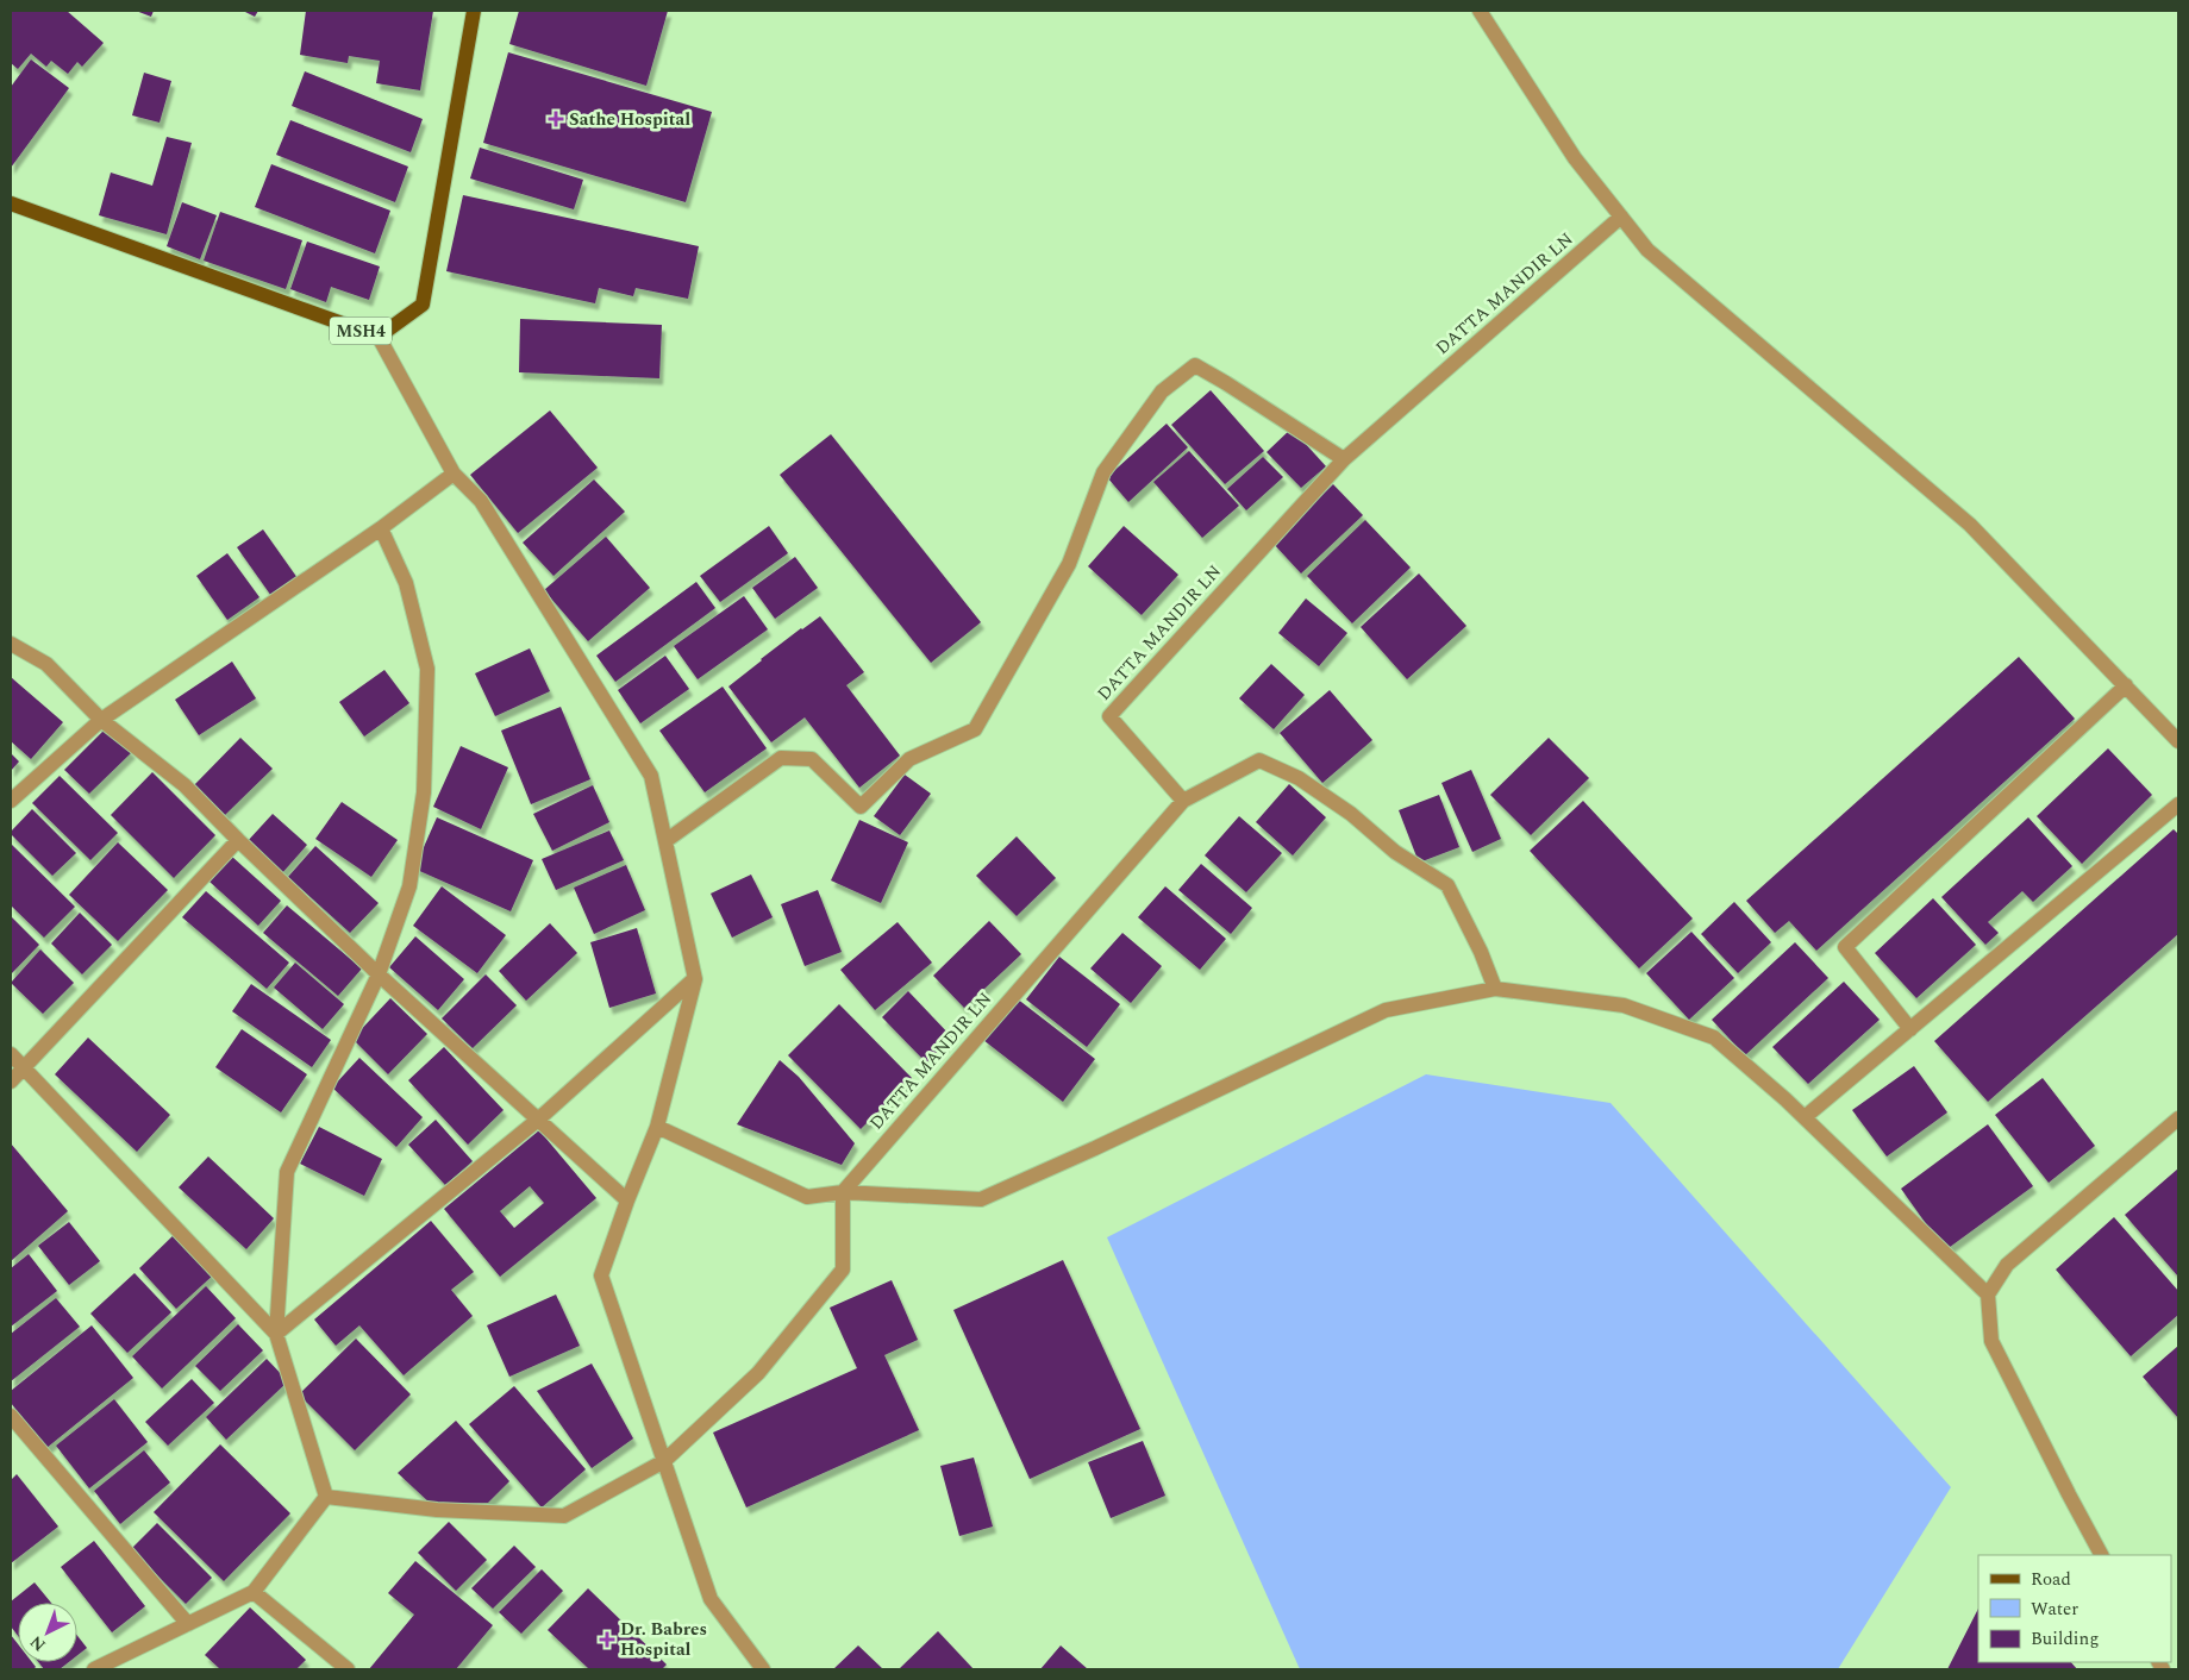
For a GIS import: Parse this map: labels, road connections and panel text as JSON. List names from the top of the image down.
{
  "streets": {
    "main road": ["MSH4"],
    "street": ["DATTA MANDIR LN"]
  },
  "places": {
    "health": ["Sathe Hospital", "Dr. Babres Hospital"]
  },
  "legend": ["Road", "Water", "Building"],
  "north": "bottom left"
}
